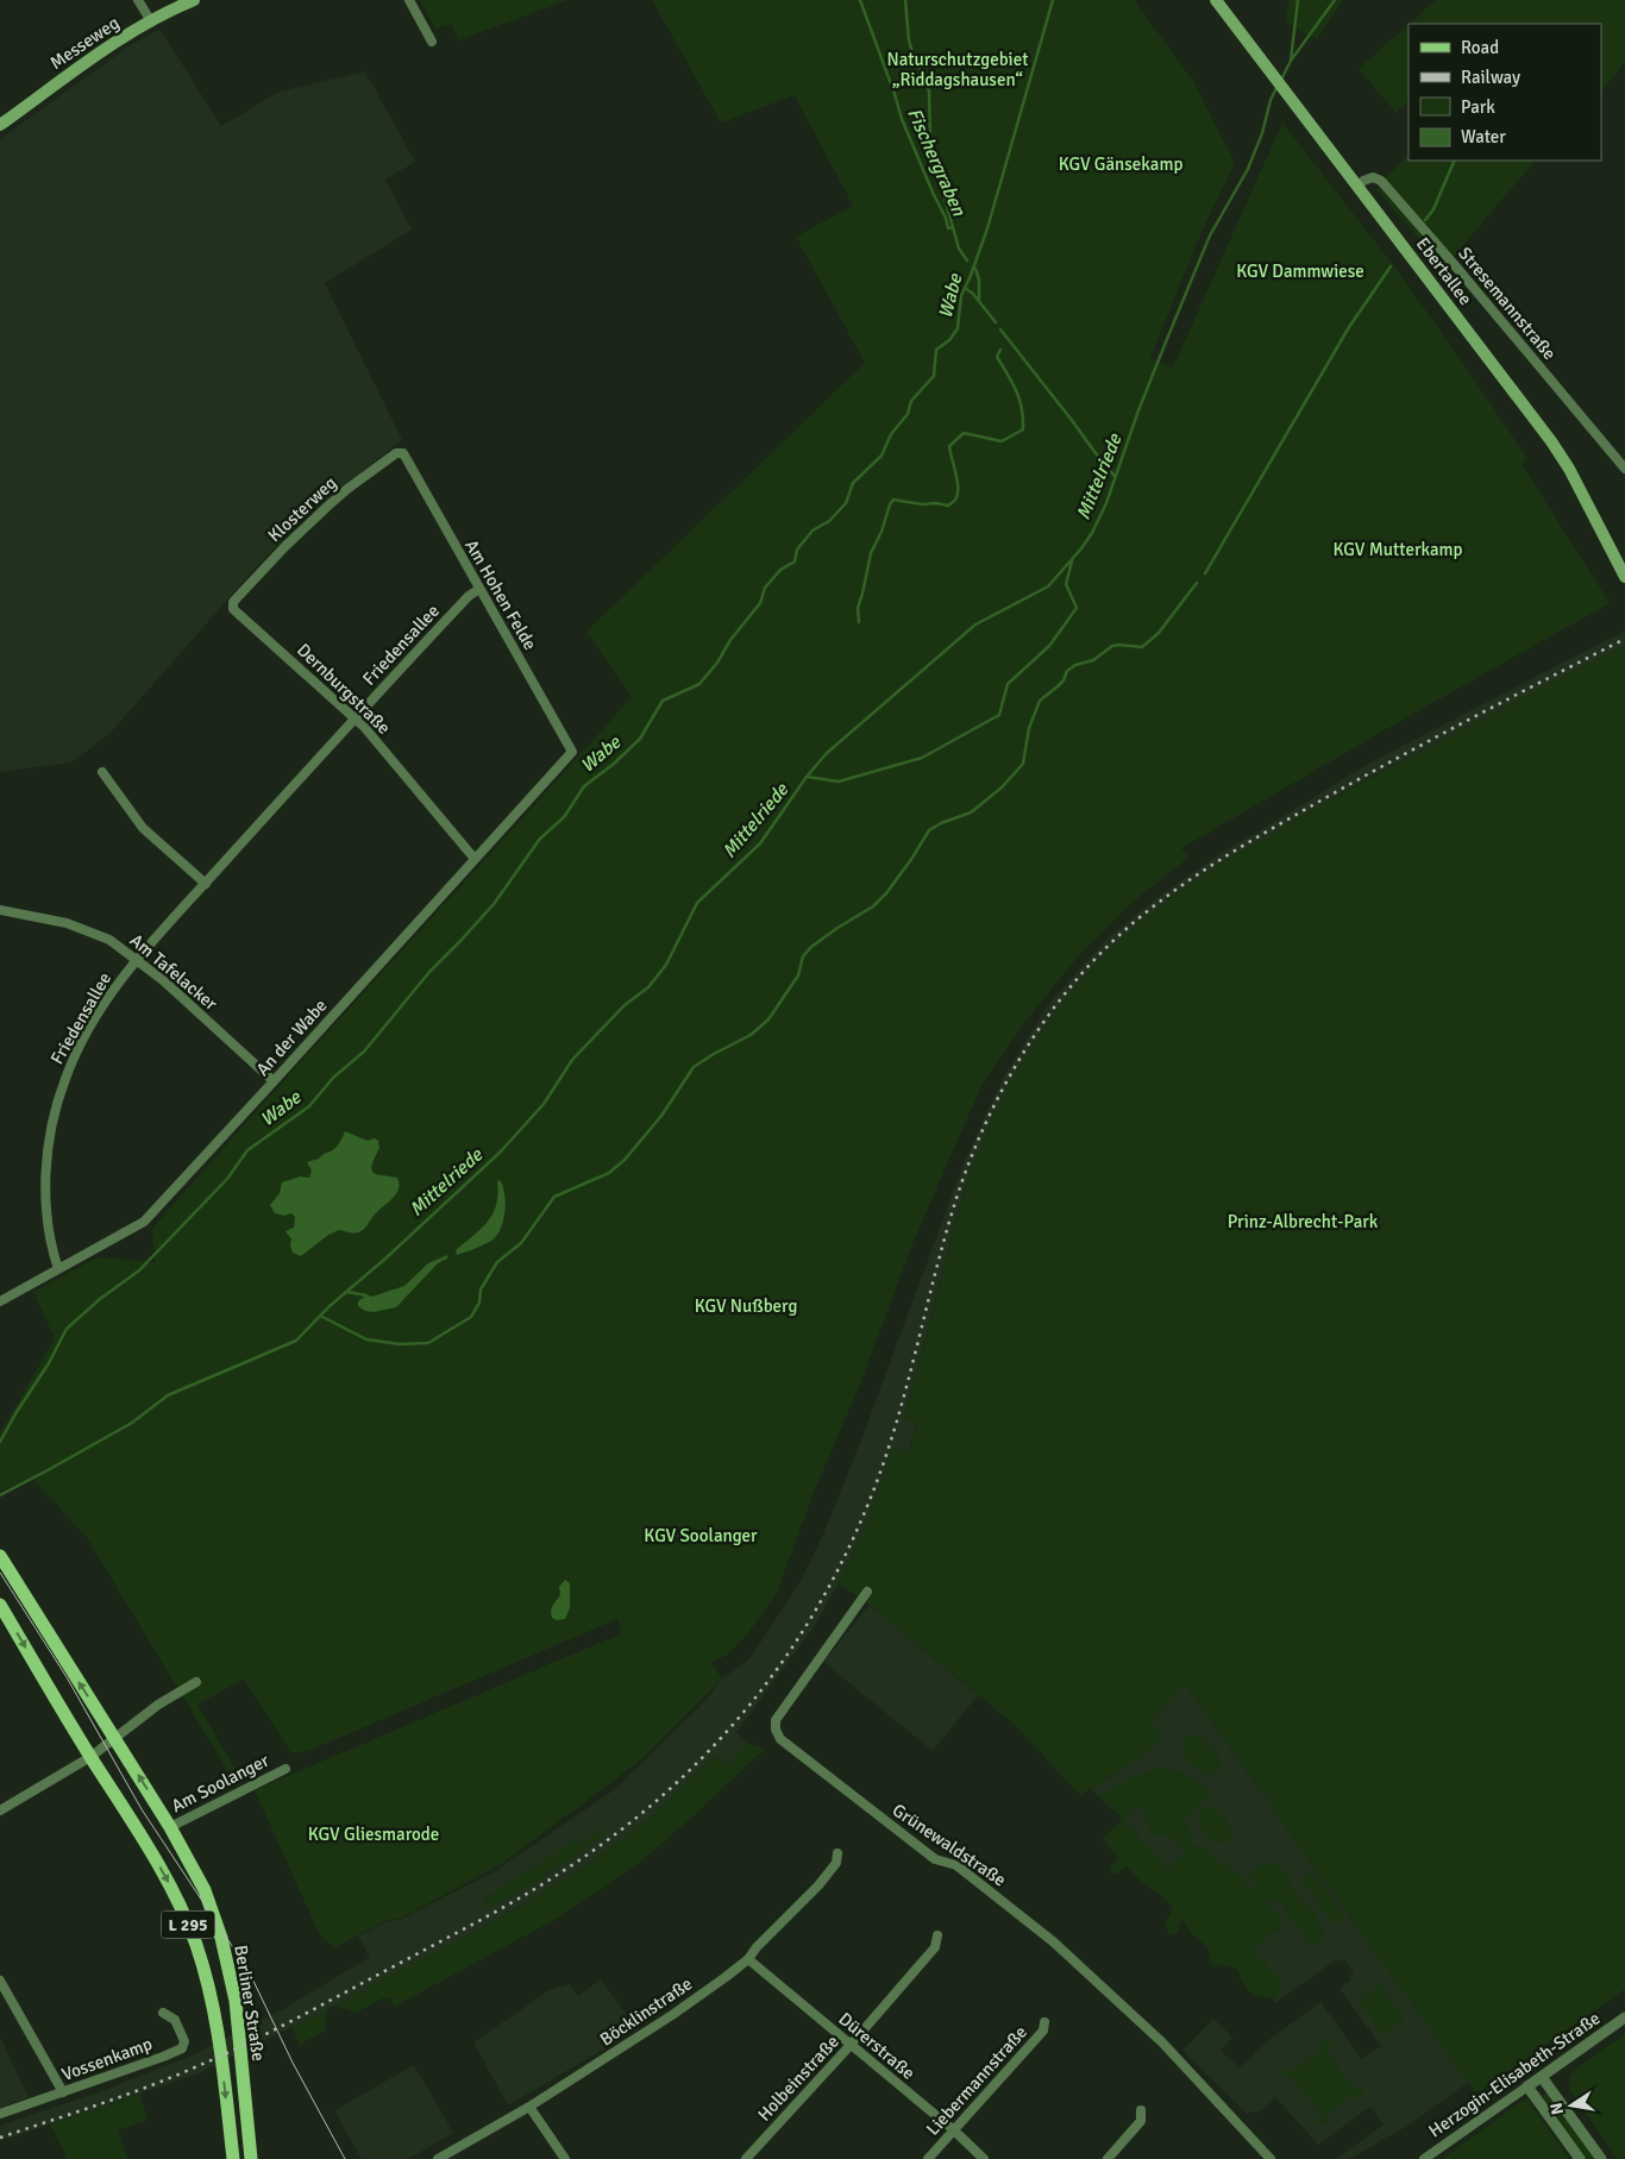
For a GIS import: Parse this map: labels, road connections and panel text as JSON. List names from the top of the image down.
{
  "streets": {
    "main road": [
      "Messeweg",
      "Ebertallee",
      "L 295",
      "Berliner Straße"
    ],
    "street": [
      "Stresemannstraße",
      "Klosterweg",
      "Am Hohen Felde",
      "Friedensallee",
      "Dernburgstraße",
      "Am Tafelacker",
      "An der Wabe",
      "Am Soolanger",
      "Grünewaldstraße",
      "Böcklinstraße",
      "Dürerstraße",
      "Vossenkamp",
      "Herzogin-Elisabeth-Straße",
      "Holbeinstraße",
      "Liebermannstraße"
    ]
  },
  "crossings": [
    ["Ebertallee", "Stresemannstraße"],
    ["Klosterweg", "Am Hohen Felde"],
    ["Klosterweg", "Dernburgstraße"],
    ["Am Hohen Felde", "Friedensallee"],
    ["Am Hohen Felde", "An der Wabe"],
    ["Friedensallee", "Dernburgstraße"],
    ["Friedensallee", "Am Tafelacker"],
    ["Friedensallee", "An der Wabe"],
    ["Dernburgstraße", "An der Wabe"],
    ["Am Tafelacker", "An der Wabe"],
    ["Am Soolanger", "Berliner Straße"],
    ["Böcklinstraße", "Dürerstraße"],
    ["Dürerstraße", "Holbeinstraße"],
    ["Dürerstraße", "Liebermannstraße"]
  ],
  "water": ["Fischergraben", "Wabe", "Mittelriede"],
  "parks": [
    "Naturschutzgebiet „Riddagshausen“",
    "KGV Gänsekamp",
    "KGV Dammwiese",
    "KGV Mutterkamp",
    "Prinz-Albrecht-Park",
    "KGV Nußberg",
    "KGV Soolanger",
    "KGV Gliesmarode"
  ],
  "legend": [
    "Road",
    "Railway",
    "Park",
    "Water"
  ],
  "north": "left"
}
